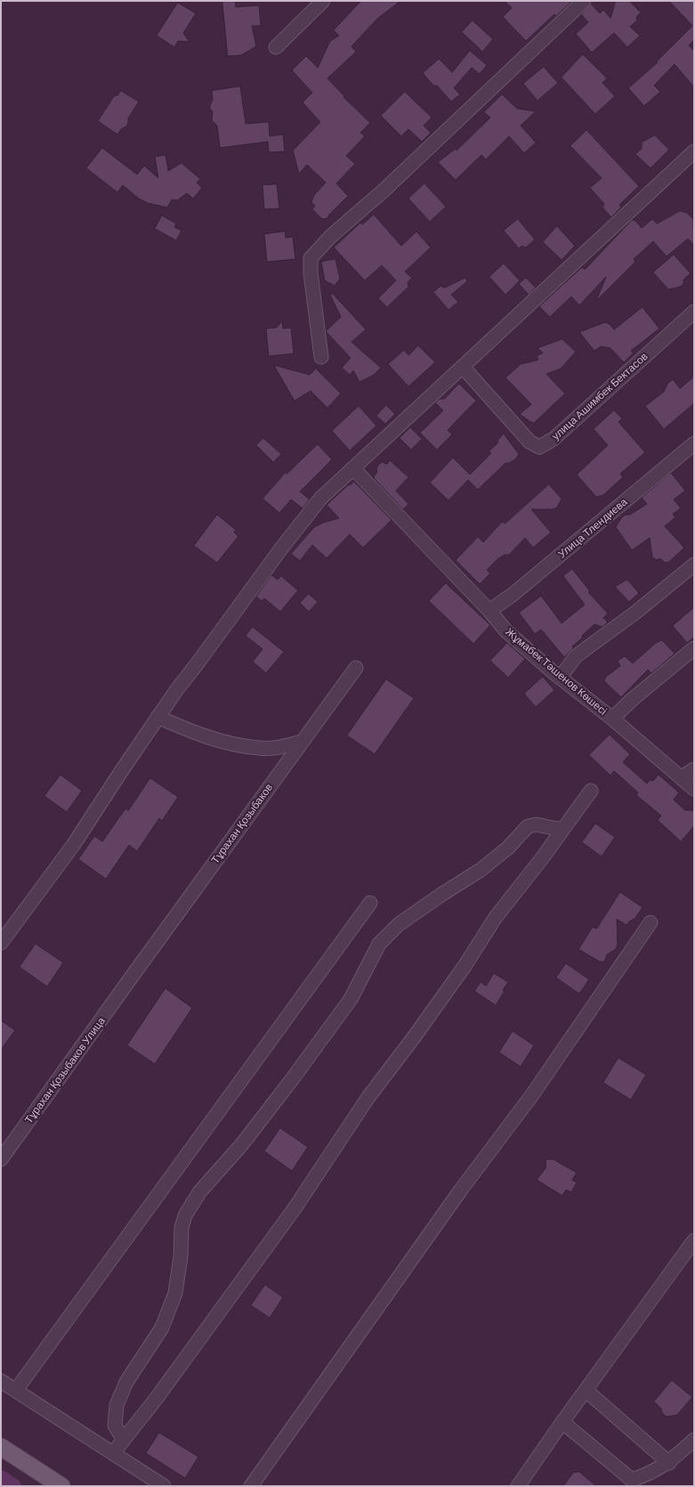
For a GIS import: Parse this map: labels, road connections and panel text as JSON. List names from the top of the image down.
{
  "streets": {
    "street": [
      "улица Ашимбек Бектасов",
      "Улица Тлендиева",
      "Жұмабек Тәшенов Көшесі",
      "Тұрахан Қозыбаков",
      "Тұрахан Қозыбаков Улица"
    ]
  },
  "crossings": [
    ["Улица Тлендиева", "Жұмабек Тәшенов Көшесі"],
    ["Тұрахан Қозыбаков", "Тұрахан Қозыбаков Улица"]
  ]
}
